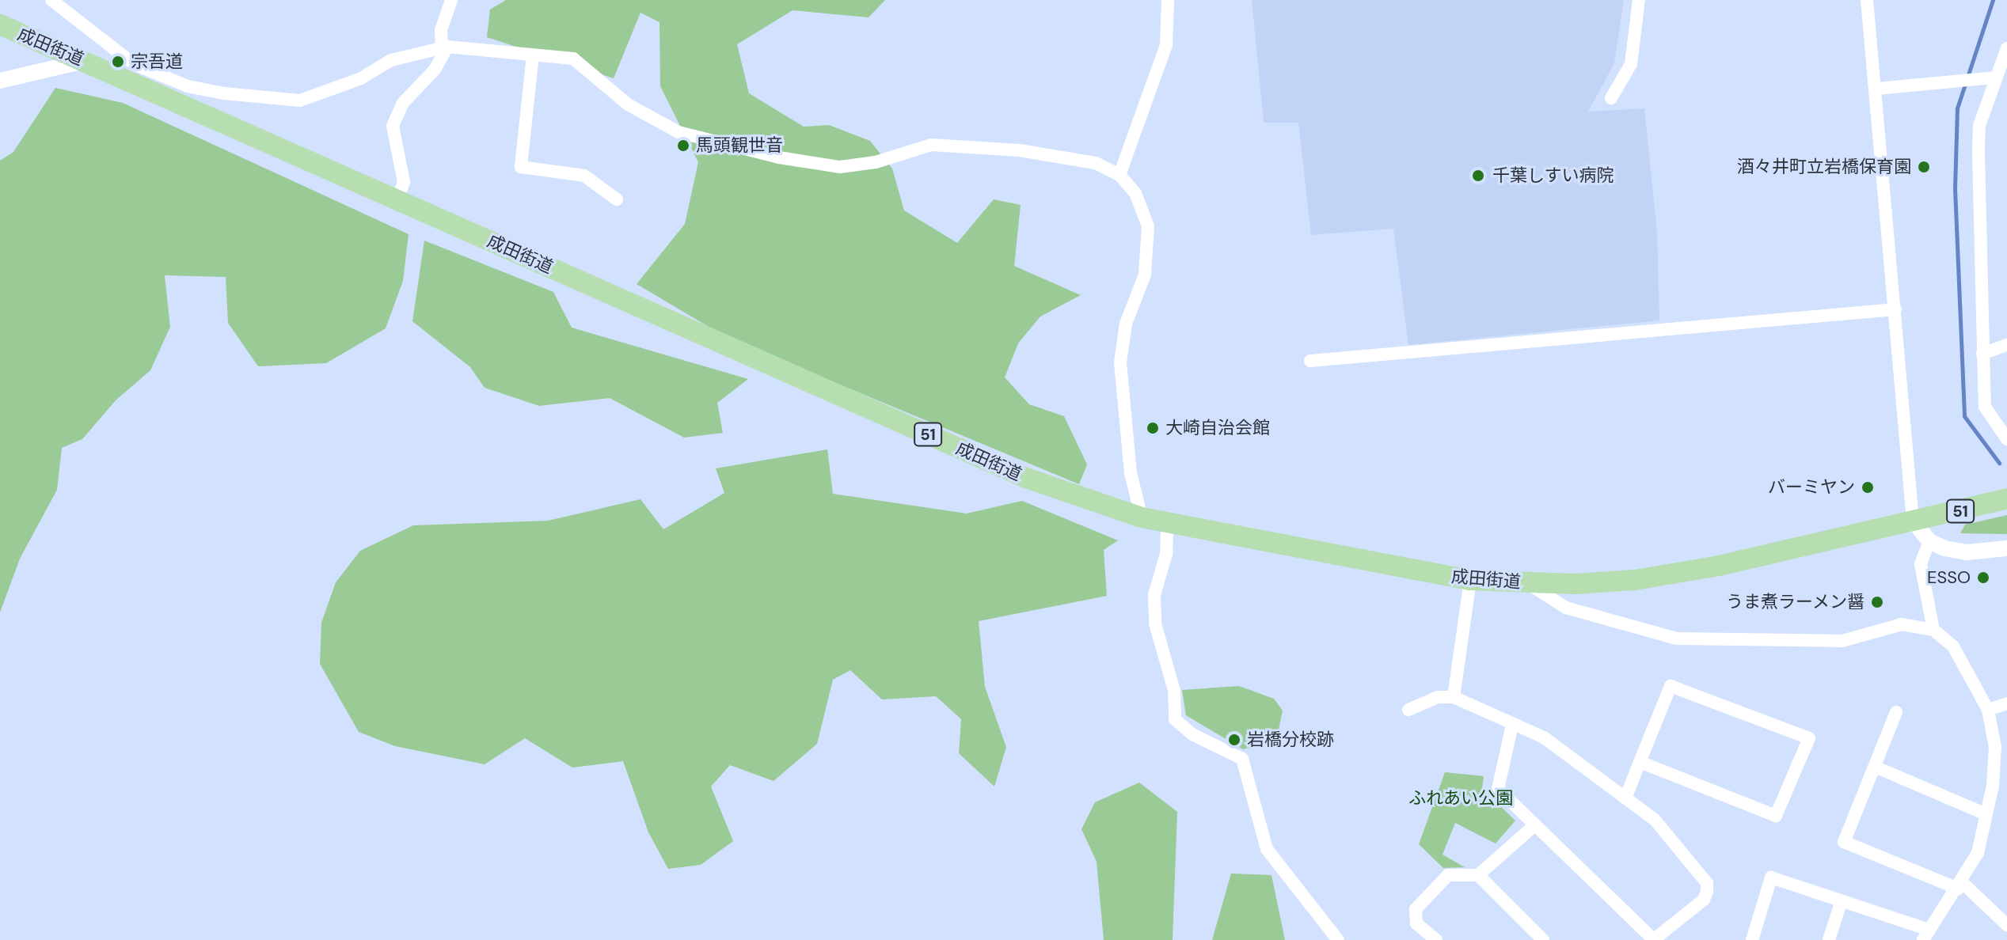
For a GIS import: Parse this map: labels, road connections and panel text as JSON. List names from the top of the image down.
{
  "streets": {
    "highway": ["成田街道", "51"]
  },
  "parks": ["ふれあい公園"],
  "places": [
    "宗吾道",
    "馬頭観世音",
    "酒々井町立岩橋保育園",
    "千葉しすい病院",
    "大崎自治会館",
    "バーミヤン",
    "ESSO",
    "うま煮ラーメン醤",
    "岩橋分校跡"
  ]
}
